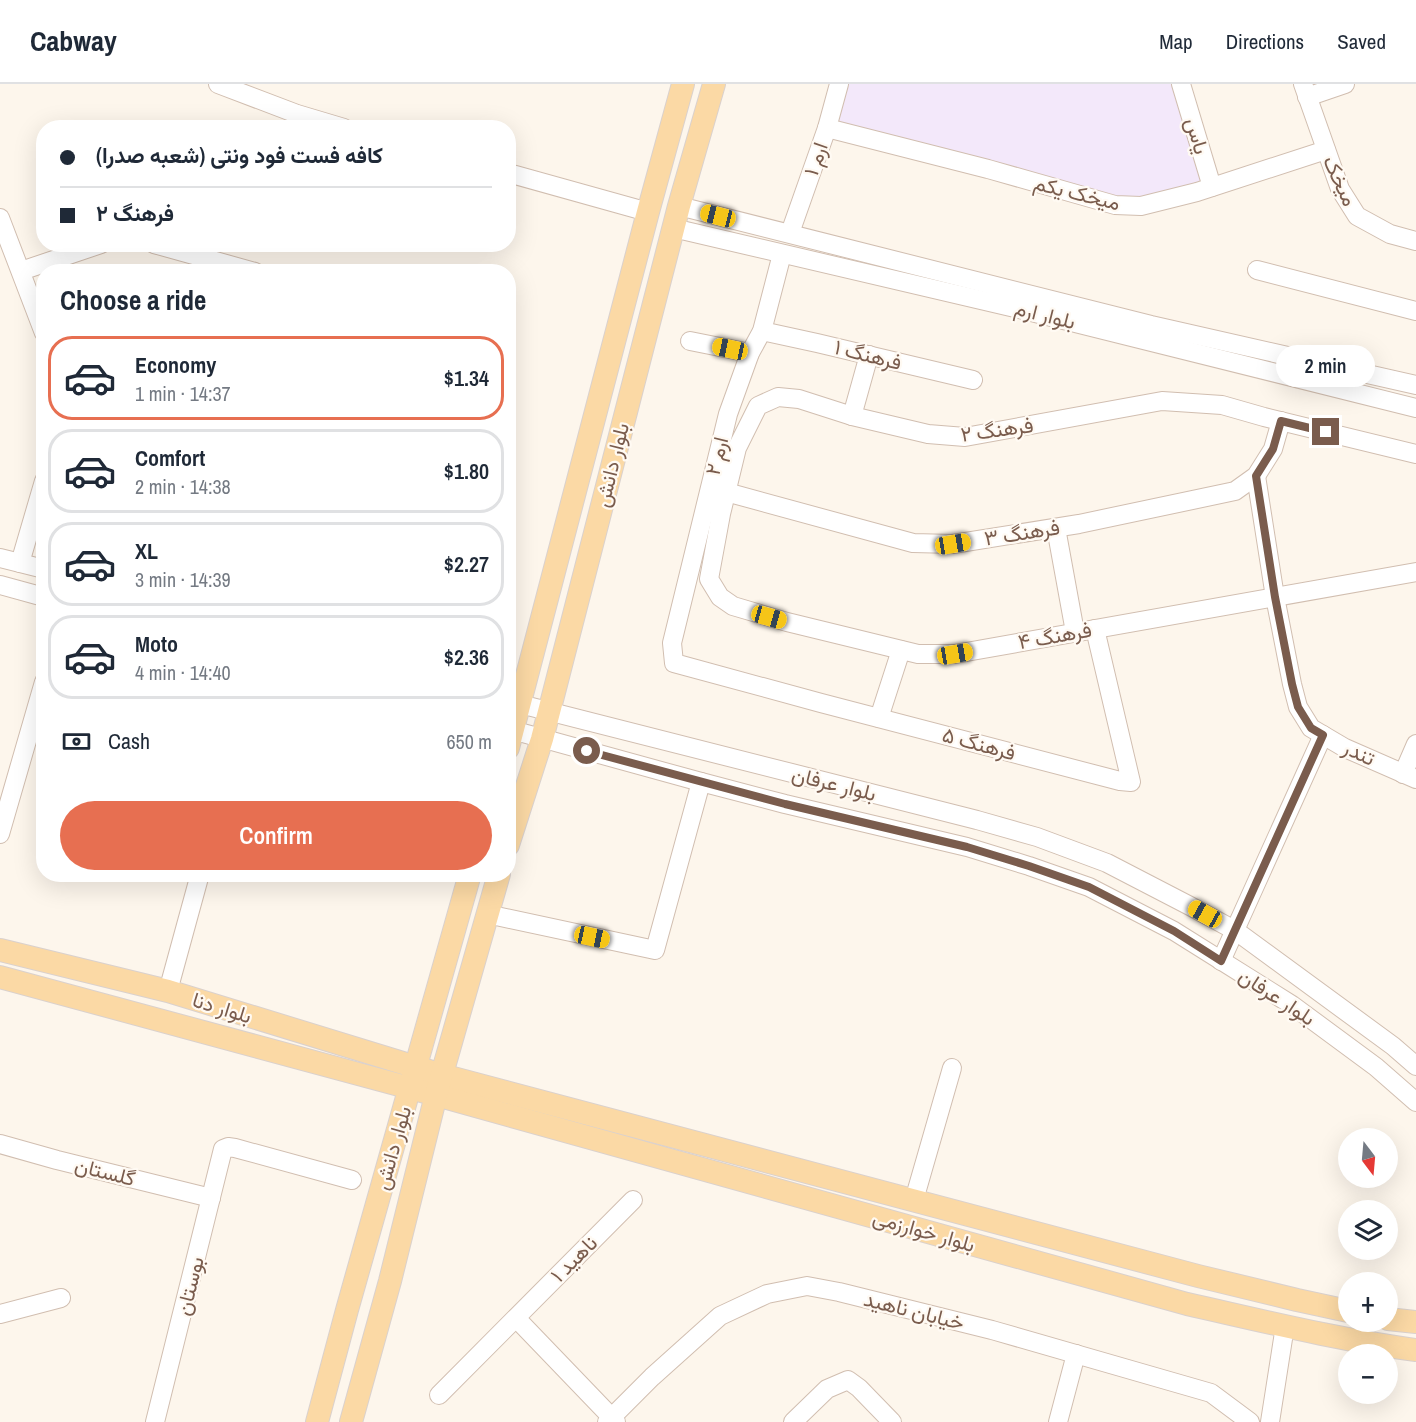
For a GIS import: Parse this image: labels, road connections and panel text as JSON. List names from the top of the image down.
{
  "streets": {
    "main road": ["بلوار دانش", "بلوار دنا", "بلوار خوارزمی"],
    "street": [
      "یاس",
      "ارم ۱",
      "میخک",
      "میخک یکم",
      "بلوار ارم",
      "فرهنگ ۱",
      "فرهنگ ۲",
      "ارم ۲",
      "فرهنگ ۳",
      "فرهنگ ۴",
      "فرهنگ ۵",
      "تندر",
      "بلوار عرفان",
      "گلستان",
      "ناهید ۱",
      "بوستان",
      "خیابان ناهید"
    ]
  },
  "crossings": [
    ["یاس", "میخک یکم"],
    ["ارم ۱", "میخک یکم"],
    ["ارم ۱", "بلوار ارم"],
    ["میخک", "میخک یکم"],
    ["بلوار ارم", "ارم ۲"],
    ["بلوار ارم", "بلوار دانش"],
    ["فرهنگ ۱", "ارم ۲"],
    ["فرهنگ ۲", "ارم ۲"],
    ["فرهنگ ۲", "فرهنگ ۳"],
    ["فرهنگ ۲", "فرهنگ ۴"],
    ["ارم ۲", "فرهنگ ۳"],
    ["ارم ۲", "فرهنگ ۵"],
    ["بلوار دانش", "بلوار عرفان"],
    ["بلوار دانش", "بلوار دنا"],
    ["بلوار دانش", "بلوار خوارزمی"],
    ["فرهنگ ۳", "تندر"],
    ["فرهنگ ۴", "فرهنگ ۵"],
    ["فرهنگ ۴", "تندر"],
    ["بلوار دنا", "بلوار خوارزمی"],
    ["گلستان", "بوستان"]
  ],
  "north": "bottom",
  "page": {
    "header": "Cabway",
    "nav": ["Map", "Directions", "Saved"],
    "banner": ["کافه فست فود ونتی (شعبه صدرا)", "فرهنگ ۲"],
    "heading": "Choose a ride",
    "list": [
      {
        "name": "Economy",
        "note": "1 min · 14:37",
        "value": "$1.34"
      },
      {
        "name": "Comfort",
        "note": "2 min · 14:38",
        "value": "$1.80"
      },
      {
        "name": "XL",
        "note": "3 min · 14:39",
        "value": "$2.27"
      },
      {
        "name": "Moto",
        "note": "4 min · 14:40",
        "value": "$2.36"
      }
    ],
    "bubble": "2 min",
    "pay": ["Cash", "650 m"],
    "buttons": "Confirm",
    "map_buttons": ["+", "−"]
  }
}
